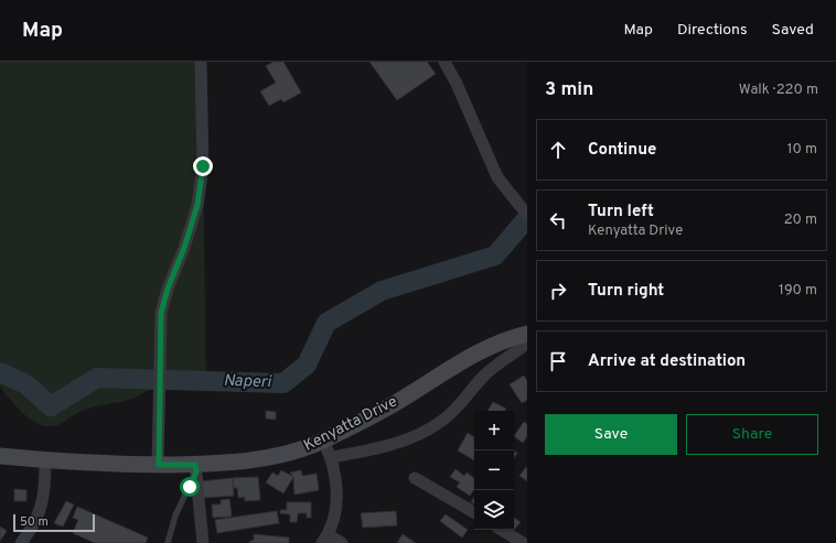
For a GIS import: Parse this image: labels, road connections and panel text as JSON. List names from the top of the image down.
{
  "streets": {
    "main road": ["Kenyatta Drive"]
  },
  "water": ["Naperi"],
  "scale_bar": "50 m",
  "page": {
    "header": "Map",
    "nav": ["Map", "Directions", "Saved"],
    "heading": ["3 min", "Walk · 220 m"],
    "list": [
      ["Continue", "10 m"],
      ["Turn left", "Kenyatta Drive", "20 m"],
      ["Turn right", "190 m"],
      "Arrive at destination"
    ],
    "buttons": ["Save", "Share"],
    "map_buttons": ["+", "−"],
    "scale": "50 m"
  }
}
